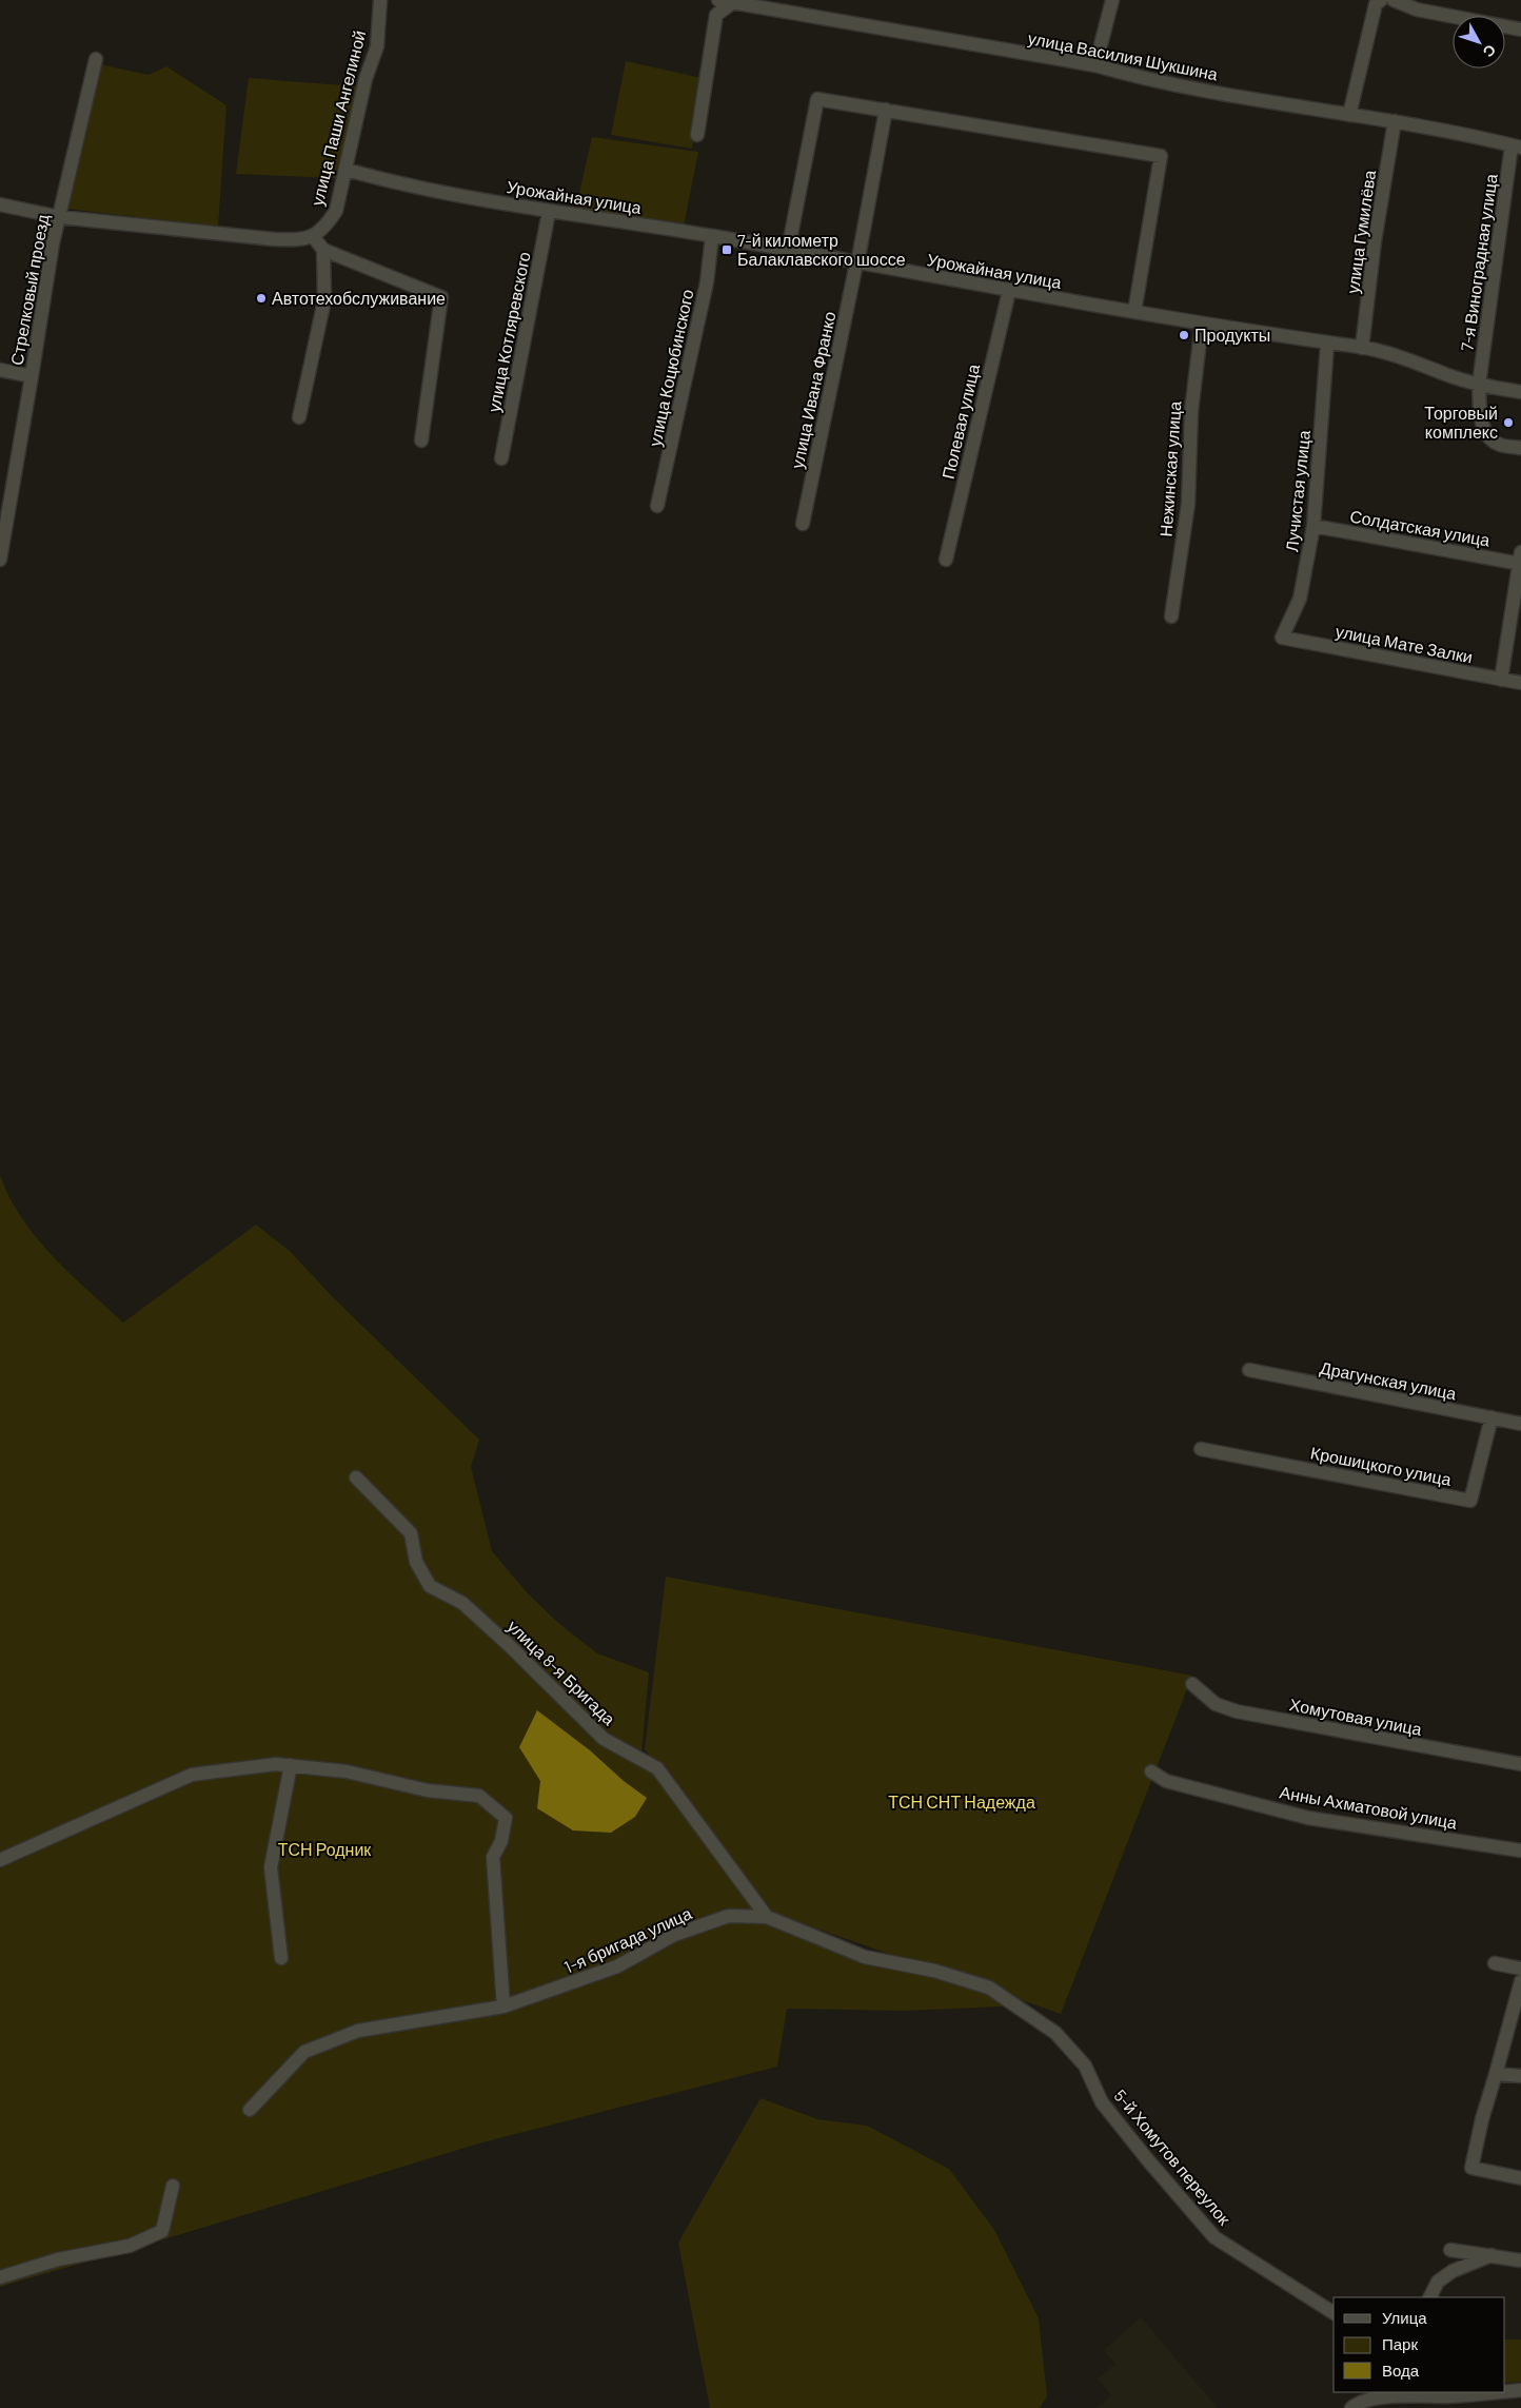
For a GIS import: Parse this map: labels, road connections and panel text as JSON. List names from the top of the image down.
{
  "streets": {
    "street": [
      "улица Василия Шукшина",
      "улица Паши Ангелиной",
      "Урожайная улица",
      "улица Гумилёва",
      "7-я Виноградная улица",
      "Стрелковый проезд",
      "улица Котляревского",
      "улица Коцюбинского",
      "улица Ивана Франко",
      "Полевая улица",
      "Нежинская улица",
      "Лучистая улица",
      "Солдатская улица",
      "улица Мате Залки",
      "Драгунская улица",
      "Крошицкого улица",
      "улица 8-я Бригада",
      "Хомутовая улица",
      "Анны Ахматовой улица",
      "1-я бригада улица",
      "5-й Хомутов переулок"
    ]
  },
  "crossings": [
    ["улица Василия Шукшина", "улица Гумилёва"],
    ["улица Василия Шукшина", "7-я Виноградная улица"],
    ["улица Паши Ангелиной", "Урожайная улица"],
    ["Урожайная улица", "улица Гумилёва"],
    ["Урожайная улица", "7-я Виноградная улица"],
    ["Урожайная улица", "улица Котляревского"],
    ["Урожайная улица", "улица Коцюбинского"],
    ["Урожайная улица", "улица Ивана Франко"],
    ["Урожайная улица", "Полевая улица"],
    ["Урожайная улица", "Нежинская улица"],
    ["Урожайная улица", "Лучистая улица"],
    ["Лучистая улица", "Солдатская улица"],
    ["Лучистая улица", "улица Мате Залки"],
    ["Драгунская улица", "Крошицкого улица"],
    ["улица 8-я Бригада", "1-я бригада улица"],
    ["улица 8-я Бригада", "5-й Хомутов переулок"],
    ["1-я бригада улица", "5-й Хомутов переулок"]
  ],
  "parks": ["ТСН СНТ Надежда", "ТСН Родник"],
  "places": {
    "transit": ["7-й километр Балаклавского шоссе"],
    "other": ["Автотехобслуживание", "Продукты", "Торговый комплекс"]
  },
  "legend": ["Улица", "Парк", "Вода"],
  "north": "bottom right"
}
